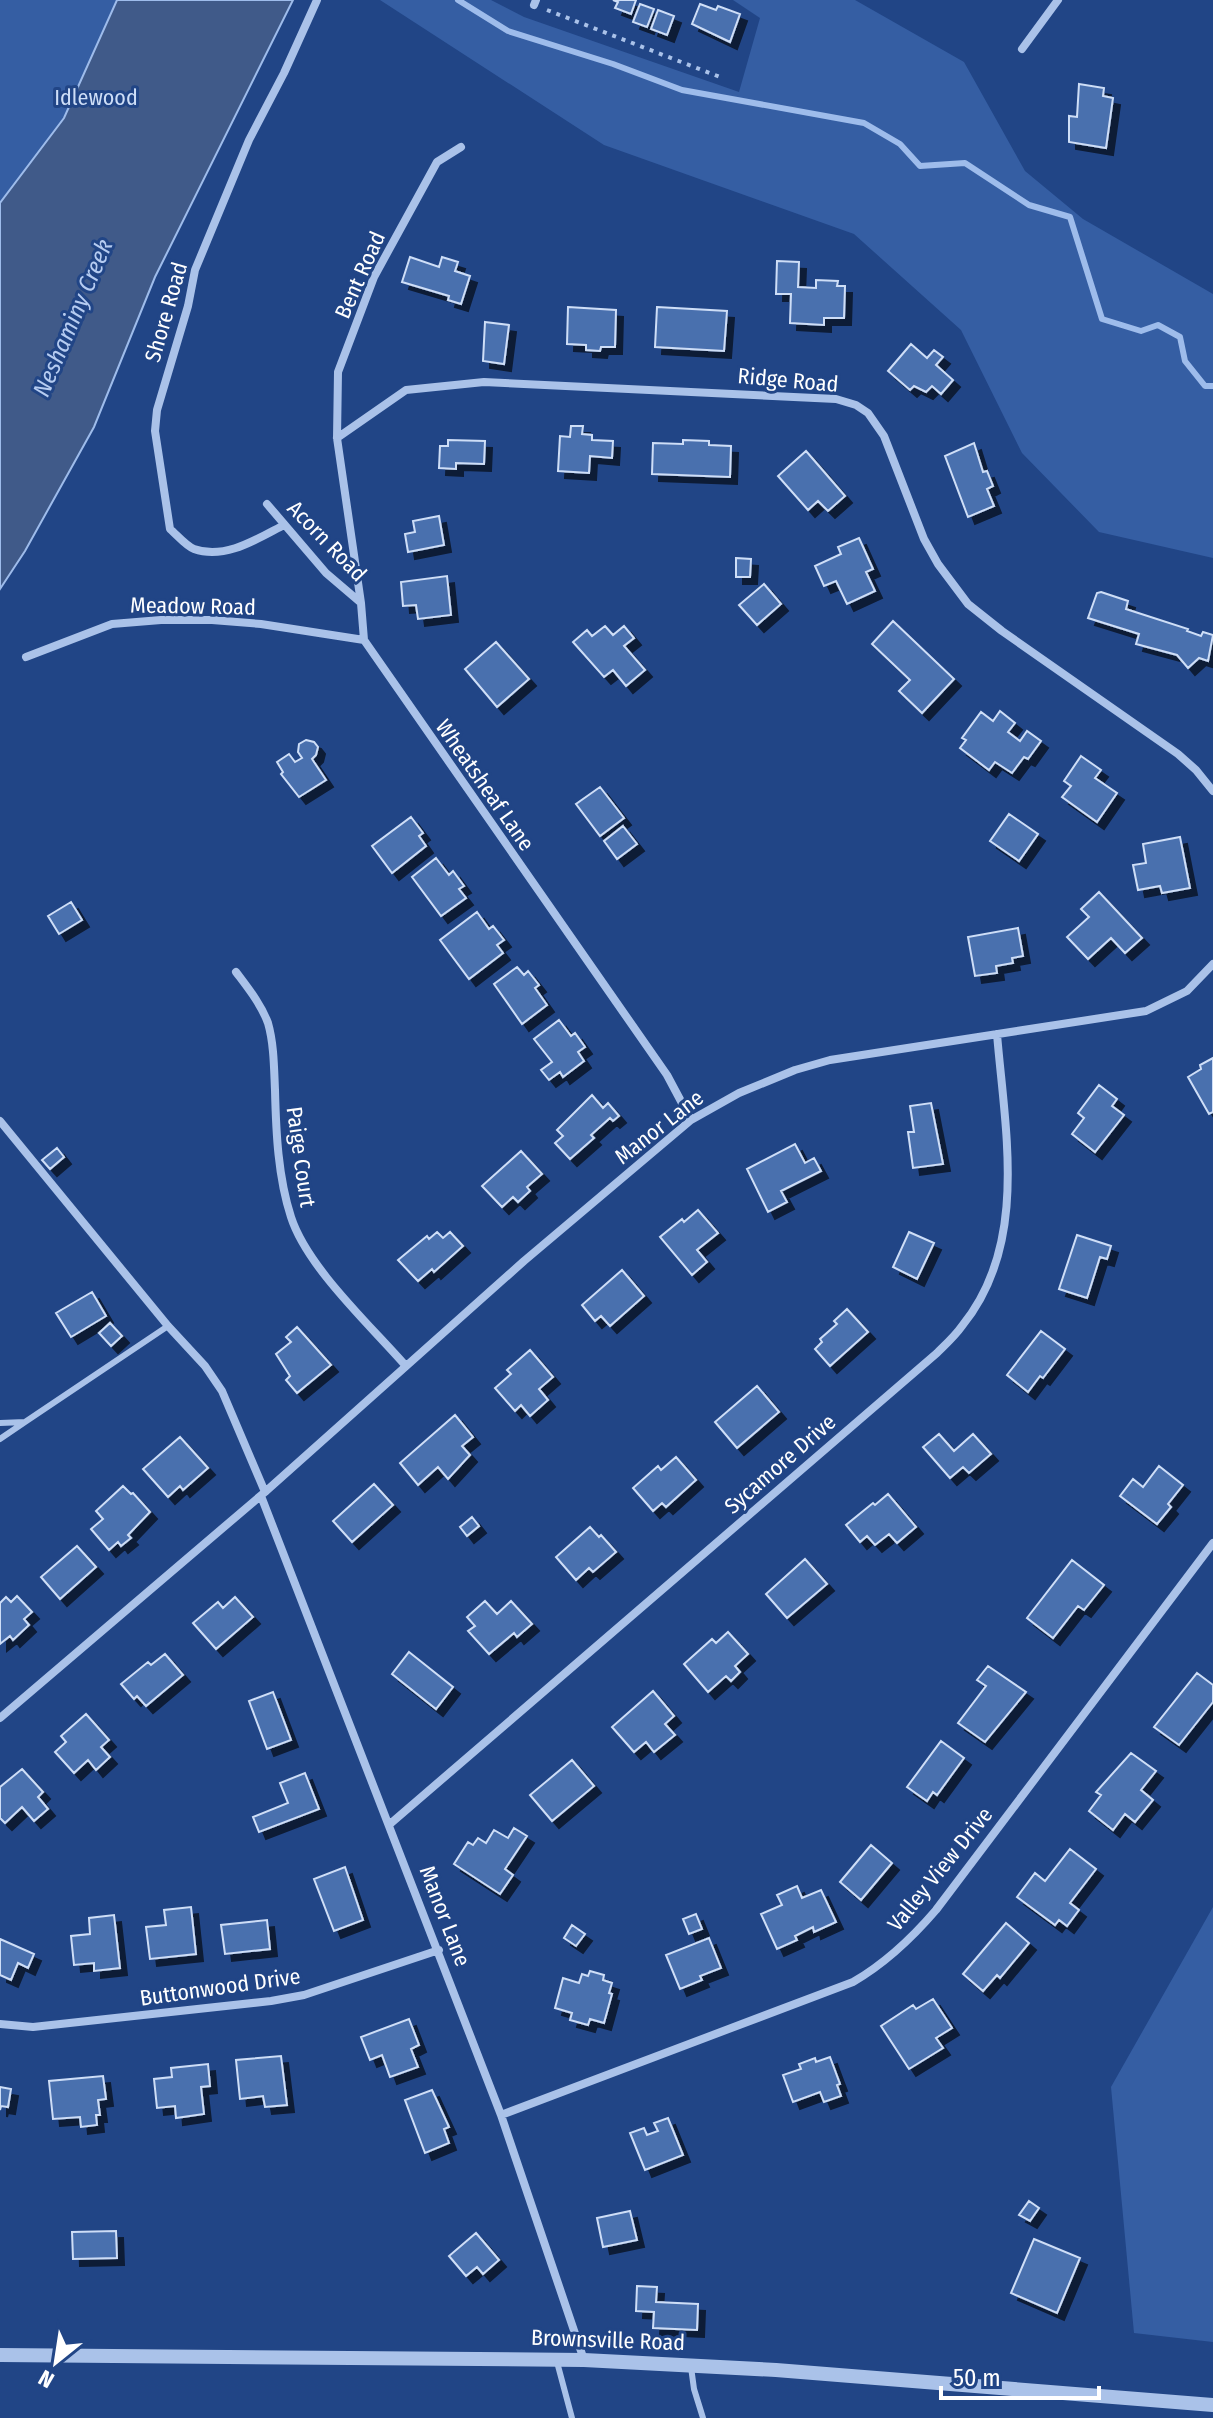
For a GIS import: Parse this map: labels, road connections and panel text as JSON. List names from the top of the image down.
{
  "streets": {
    "street": [
      "Bent Road",
      "Shore Road",
      "Ridge Road",
      "Acorn Road",
      "Meadow Road",
      "Wheatsheaf Lane",
      "Manor Lane",
      "Paige Court",
      "Sycamore Drive",
      "Valley View Drive",
      "Buttonwood Drive",
      "Brownsville Road"
    ]
  },
  "crossings": [
    ["Bent Road", "Ridge Road"],
    ["Shore Road", "Acorn Road"],
    ["Meadow Road", "Wheatsheaf Lane"],
    ["Wheatsheaf Lane", "Manor Lane"],
    ["Manor Lane", "Paige Court"],
    ["Manor Lane", "Sycamore Drive"],
    ["Manor Lane", "Valley View Drive"],
    ["Manor Lane", "Buttonwood Drive"],
    ["Manor Lane", "Brownsville Road"]
  ],
  "water": ["Neshaminy Creek"],
  "parks": ["Idlewood"],
  "scale_bar": "50 m",
  "north": "bottom left"
}
